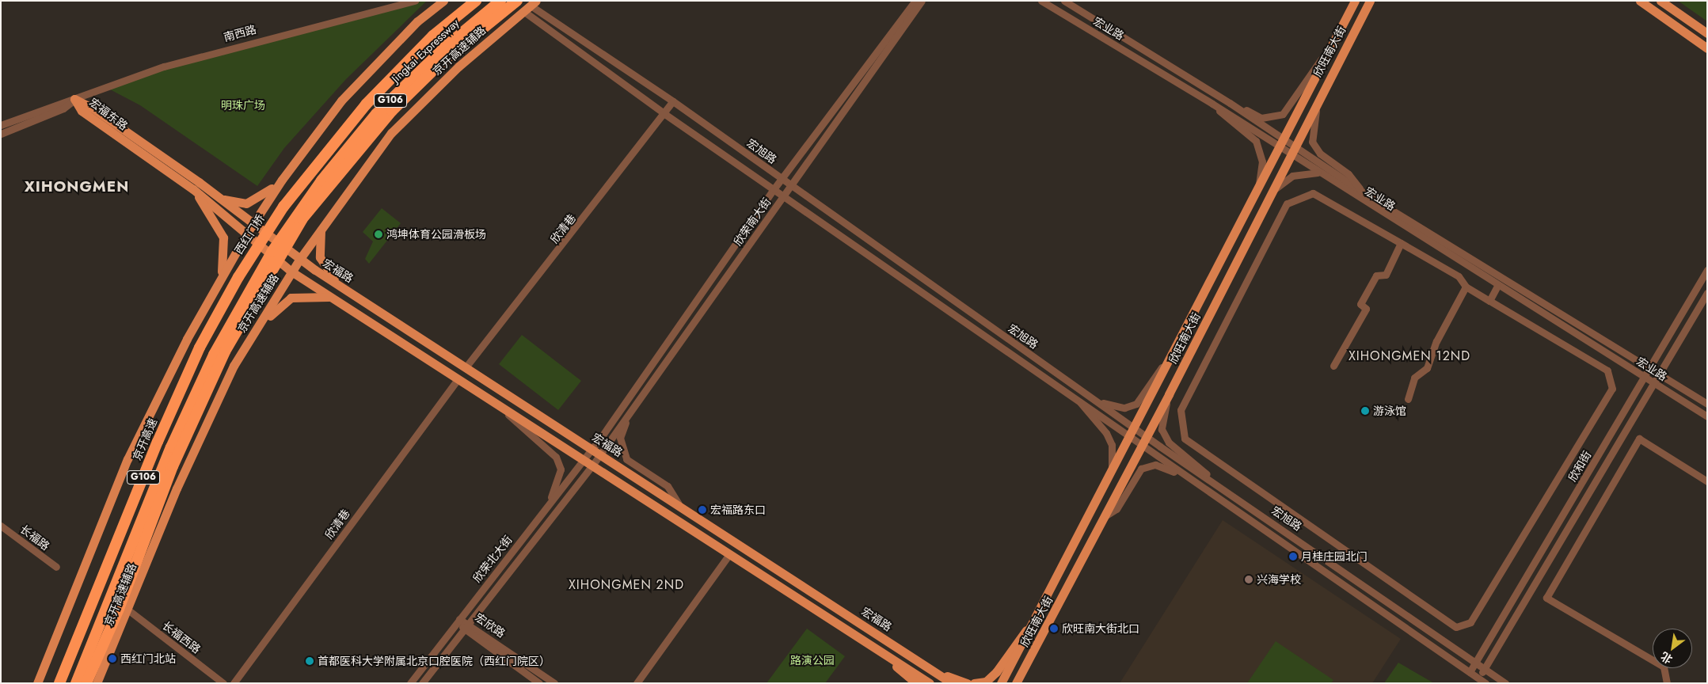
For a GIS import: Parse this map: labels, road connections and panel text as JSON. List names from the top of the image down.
{
  "streets": {
    "highway": [
      "Jingkai Expressway",
      "G106",
      "西红门桥",
      "京开高速"
    ],
    "main road": [
      "京开高速辅路",
      "欣旺南大街",
      "宏福东路",
      "宏福路"
    ],
    "street": [
      "宏业路",
      "南西路",
      "宏旭路",
      "欣荣南大街",
      "欣清巷",
      "欣和街",
      "长福路",
      "欣荣北大街",
      "宏欣路",
      "长福西路"
    ]
  },
  "crossings": [
    ["宏业路", "欣旺南大街"],
    ["宏业路", "欣和街"],
    ["南西路", "宏福东路"],
    ["Jingkai Expressway", "西红门桥"],
    ["京开高速辅路", "宏旭路"],
    ["京开高速辅路", "宏福路"],
    ["京开高速辅路", "长福西路"],
    ["欣旺南大街", "宏旭路"],
    ["宏福东路", "宏福路"],
    ["宏旭路", "欣荣南大街"],
    ["宏旭路", "欣清巷"],
    ["宏旭路", "欣和街"],
    ["欣荣南大街", "宏福路"],
    ["欣荣南大街", "欣荣北大街"],
    ["欣清巷", "宏福路"],
    ["西红门桥", "京开高速"],
    ["宏福路", "欣荣北大街"],
    ["欣荣北大街", "宏欣路"]
  ],
  "districts": ["XIHONGMEN", "XIHONGMEN 12ND", "XIHONGMEN 2ND"],
  "parks": ["明珠广场", "路演公园"],
  "places": [
    "鸿坤体育公园滑板场",
    "游泳馆",
    "宏福路东口",
    "月桂庄园北门",
    "兴海学校",
    "欣旺南大街北口",
    "西红门北站",
    "首都医科大学附属北京口腔医院（西红门院区）"
  ],
  "north": "bottom left"
}
